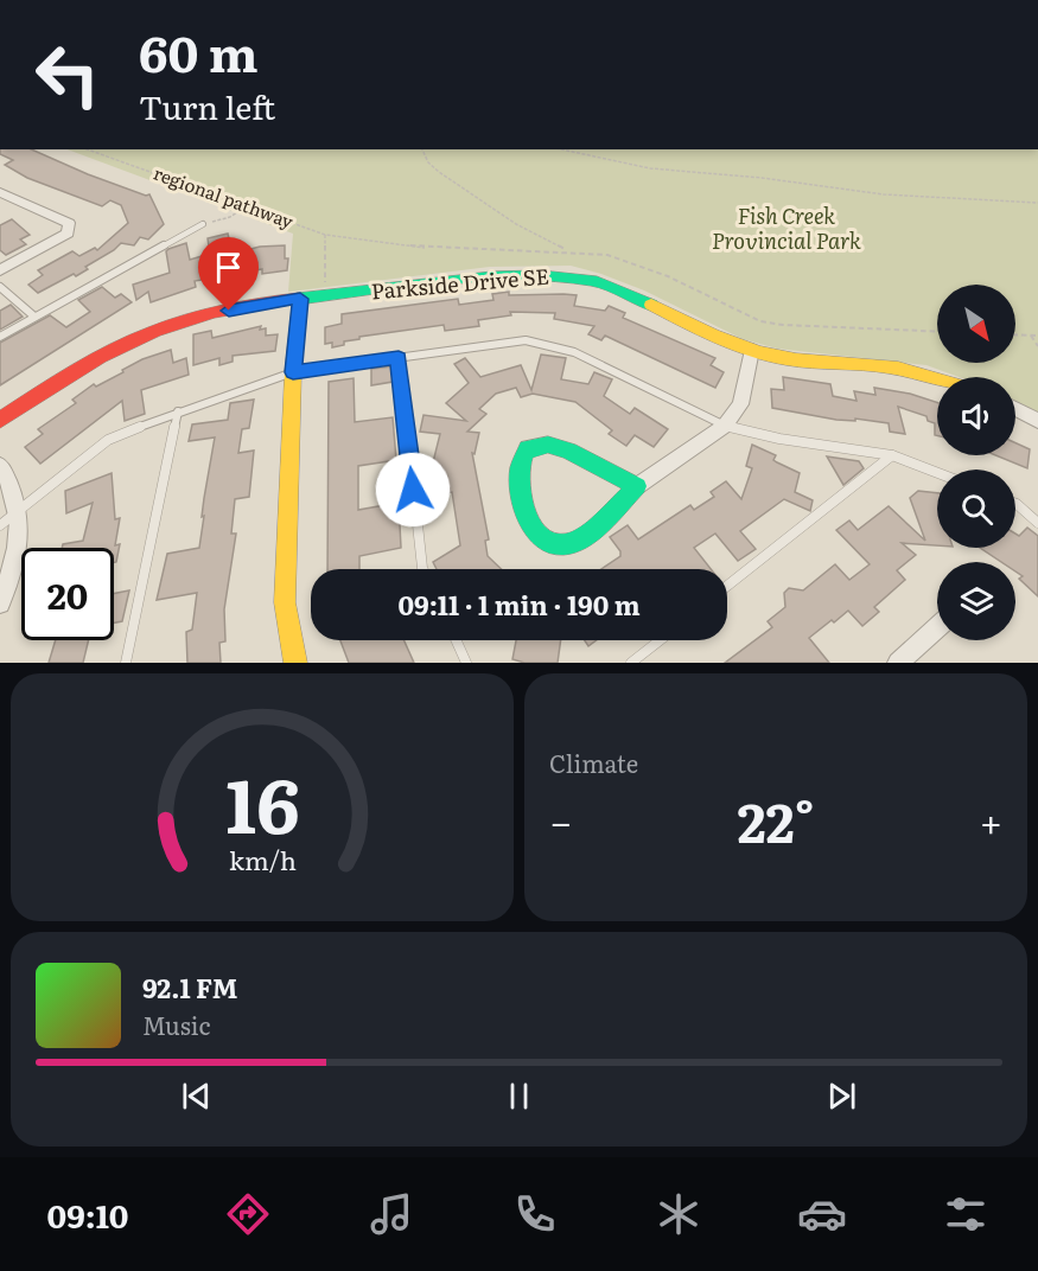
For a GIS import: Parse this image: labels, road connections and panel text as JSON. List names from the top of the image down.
{
  "streets": {
    "street": ["Parkside Drive SE"],
    "path": ["regional pathway"]
  },
  "crossings": [
    ["regional pathway", "Parkside Drive SE"]
  ],
  "parks": ["Fish Creek Provincial Park"],
  "north": "bottom right",
  "page": {
    "turn": ["60 m", "Turn left"],
    "limit": "20",
    "trip": "09:11 · 1 min · 190 m",
    "tile": "Climate",
    "heat": ["−", "22°", "+"],
    "song": ["92.1 FM", "Music"],
    "tabs": "09:10",
    "gauge": ["16", "km/h"]
  }
}
